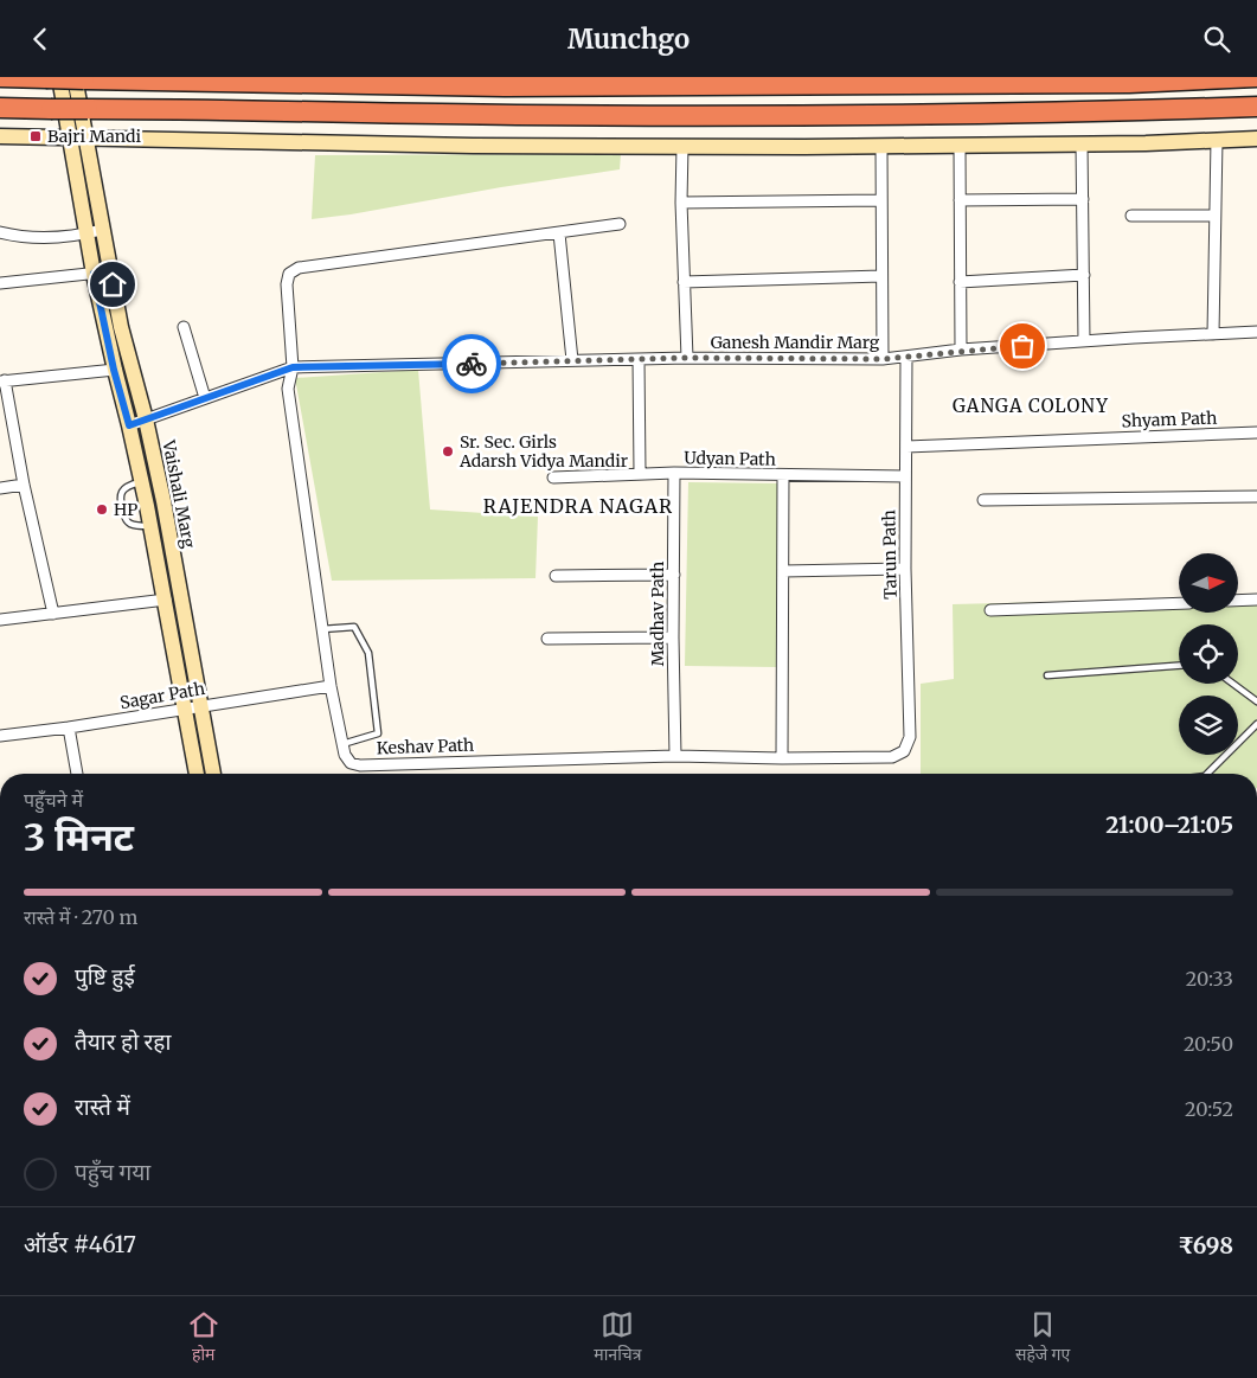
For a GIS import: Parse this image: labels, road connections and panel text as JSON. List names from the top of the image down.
{
  "streets": {
    "street": [
      "Ganesh Mandir Marg",
      "Shyam Path",
      "Udyan Path",
      "Vaishali Marg",
      "Tarun Path",
      "Madhav Path",
      "Sagar Path",
      "Keshav Path"
    ]
  },
  "crossings": [
    ["Ganesh Mandir Marg", "Vaishali Marg"],
    ["Ganesh Mandir Marg", "Tarun Path"],
    ["Ganesh Mandir Marg", "Keshav Path"],
    ["Shyam Path", "Tarun Path"],
    ["Udyan Path", "Tarun Path"],
    ["Udyan Path", "Madhav Path"],
    ["Vaishali Marg", "Sagar Path"],
    ["Tarun Path", "Keshav Path"],
    ["Madhav Path", "Keshav Path"],
    ["Sagar Path", "Keshav Path"]
  ],
  "districts": ["GANGA COLONY", "RAJENDRA NAGAR"],
  "places": {
    "transit": ["Bajri Mandi"],
    "other": ["Sr. Sec. Girls Adarsh Vidya Mandir", "HP"]
  },
  "north": "right",
  "page": {
    "header": "Munchgo",
    "heading": ["3 मिनट", "पहुँचने में", "21:00–21:05"],
    "panel": ["ऑर्डर #4617", "₹698"],
    "bar": "रास्ते में · 270 m",
    "list": [
      ["पुष्टि हुई", "20:33"],
      ["तैयार हो रहा", "20:50"],
      ["रास्ते में", "20:52"],
      "पहुँच गया"
    ],
    "tabs": ["होम", "मानचित्र", "सहेजे गए"]
  }
}
